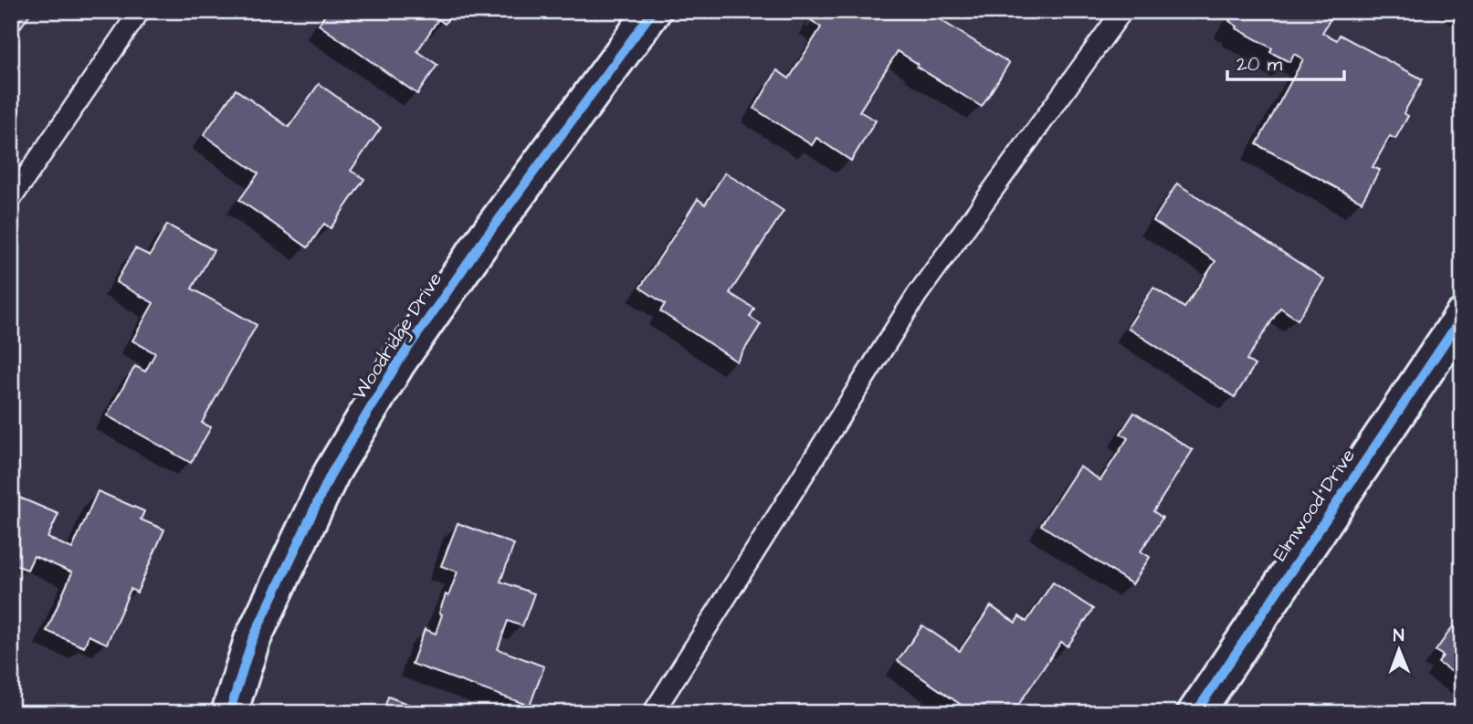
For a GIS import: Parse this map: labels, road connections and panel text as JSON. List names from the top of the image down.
{
  "streets": {
    "street": ["Woodridge Drive", "Elmwood Drive"]
  },
  "scale_bar": "20 m",
  "north": "top"
}
